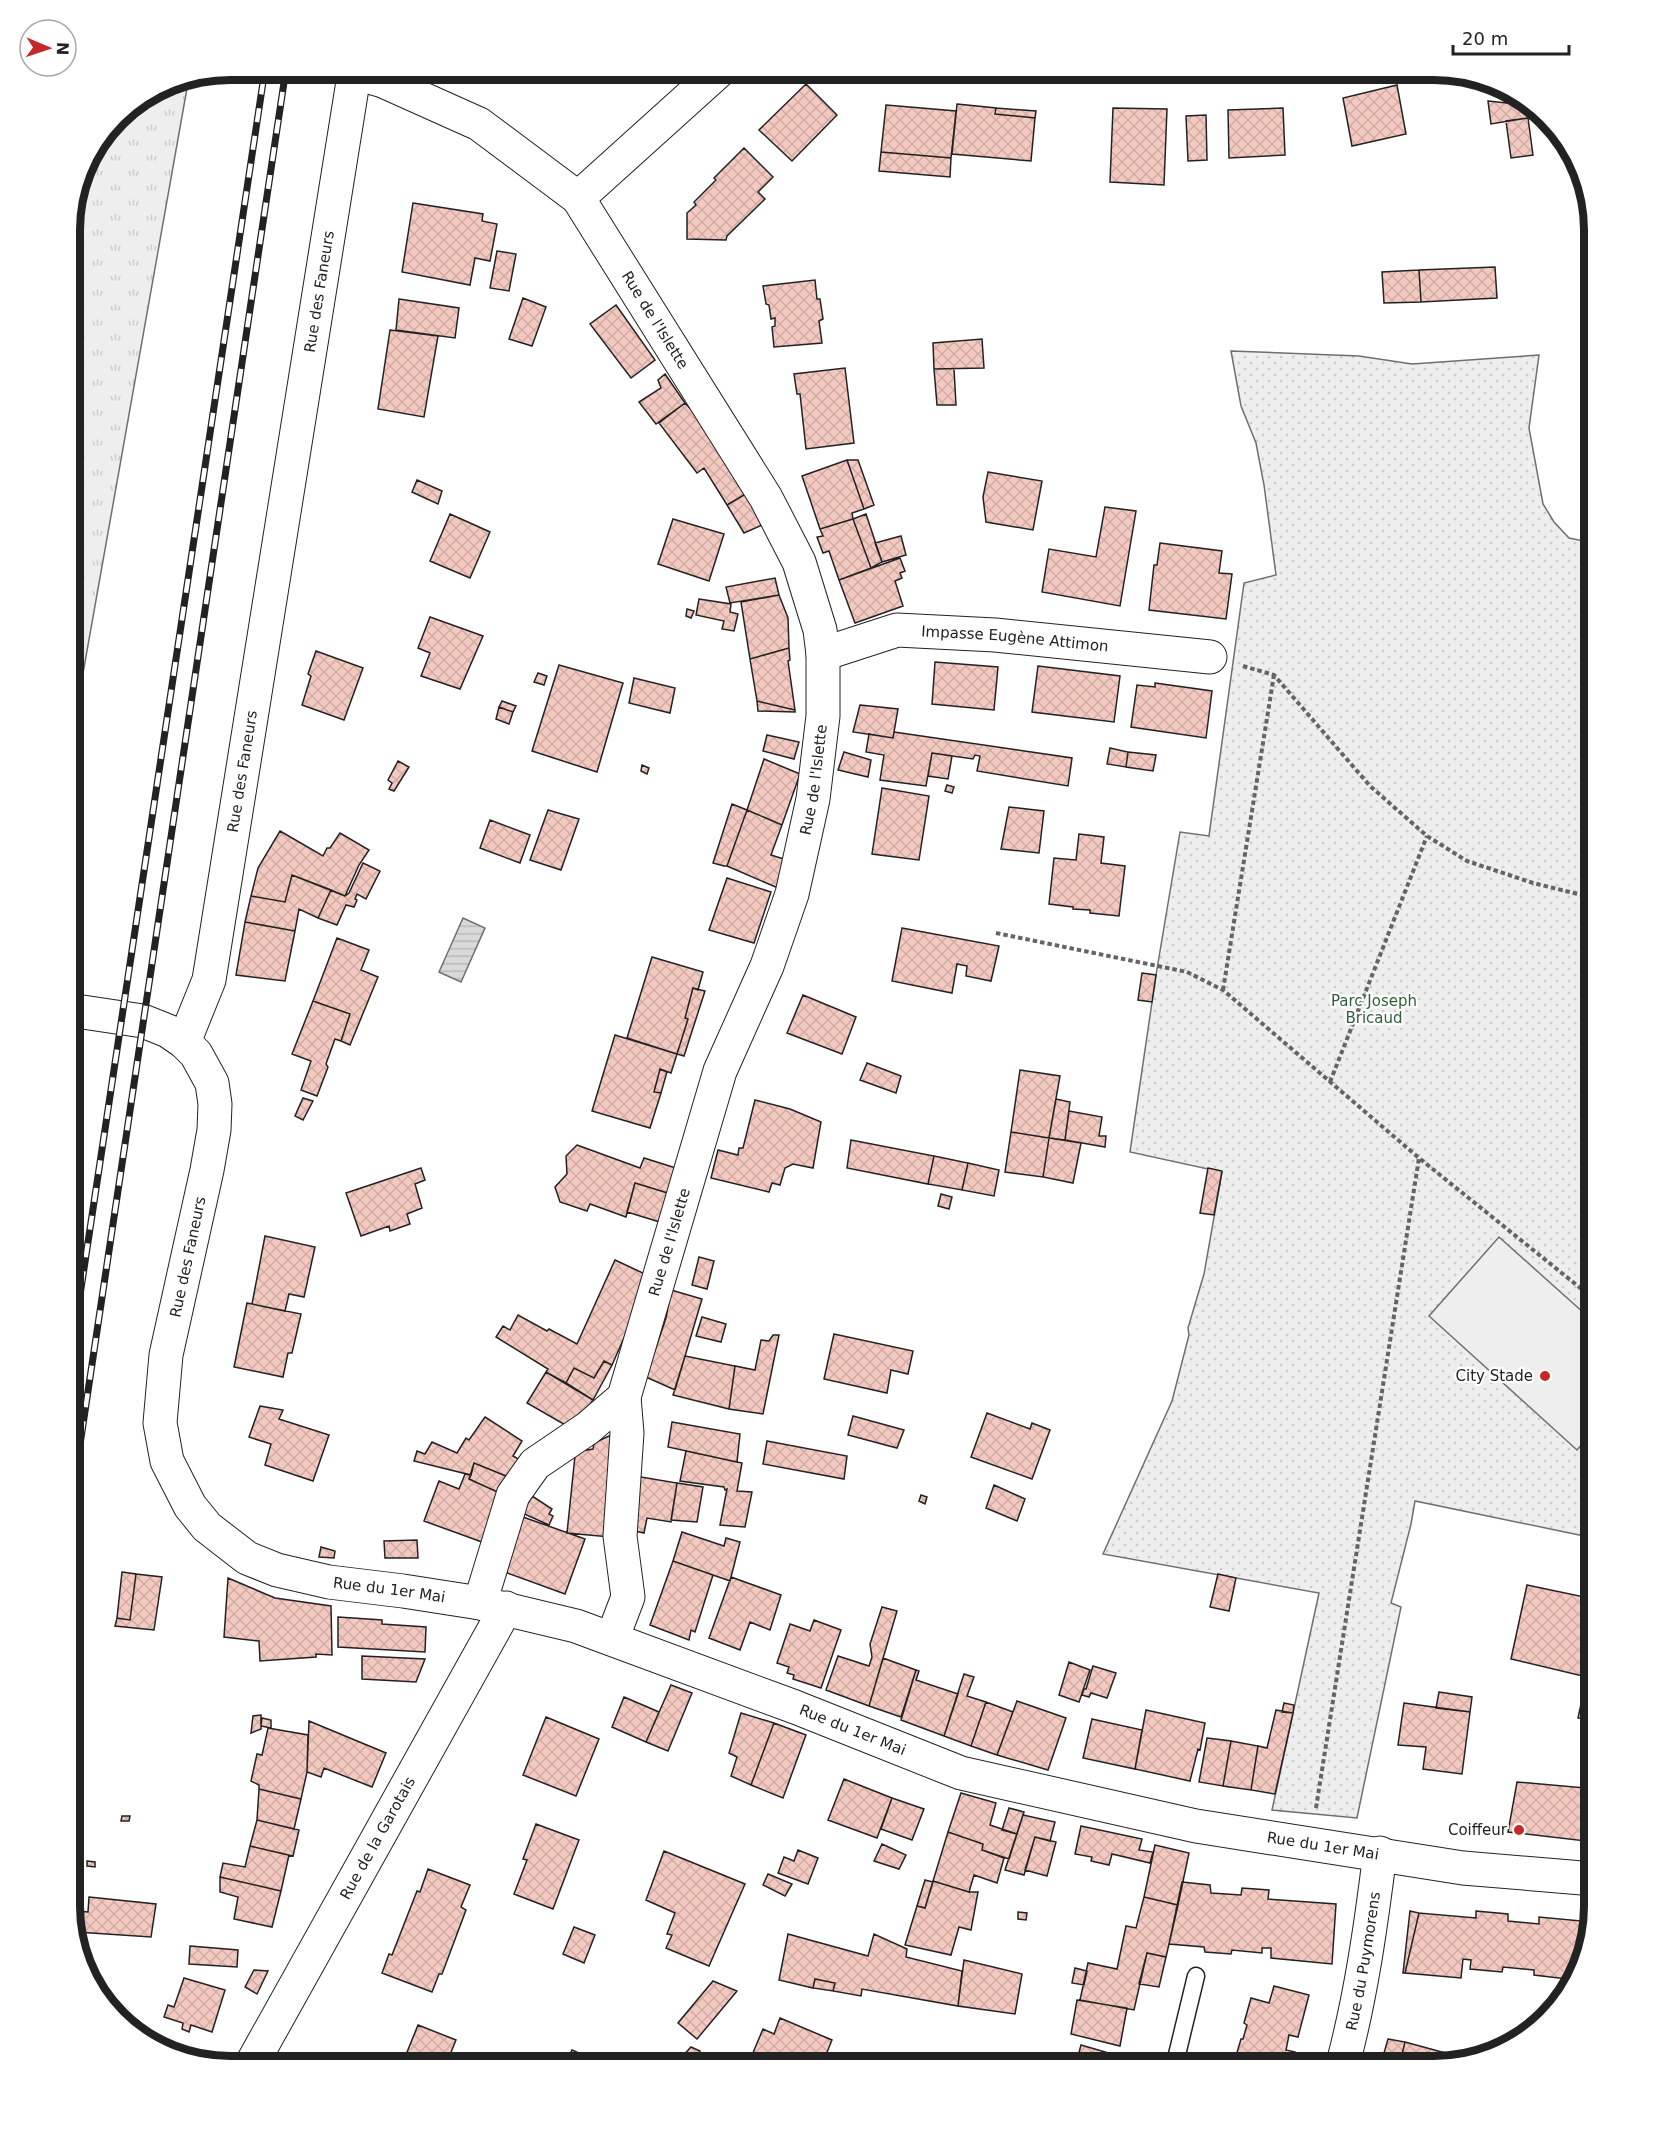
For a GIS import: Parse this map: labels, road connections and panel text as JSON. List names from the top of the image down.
{
  "streets": {
    "street": [
      "Rue des Faneurs",
      "Rue de l'Islette",
      "Impasse Eugène Attimon",
      "Rue du 1er Mai",
      "Rue de la Garotais",
      "Rue du Puymorens"
    ]
  },
  "crossings": [
    ["Rue des Faneurs", "Rue du 1er Mai"],
    ["Rue de l'Islette", "Impasse Eugène Attimon"],
    ["Rue de l'Islette", "Rue du 1er Mai"],
    ["Rue du 1er Mai", "Rue de la Garotais"],
    ["Rue du 1er Mai", "Rue du Puymorens"]
  ],
  "parks": ["Parc Joseph Bricaud"],
  "places": ["City Stade", "Coiffeur"],
  "scale_bar": "20 m",
  "north": "right"
}
